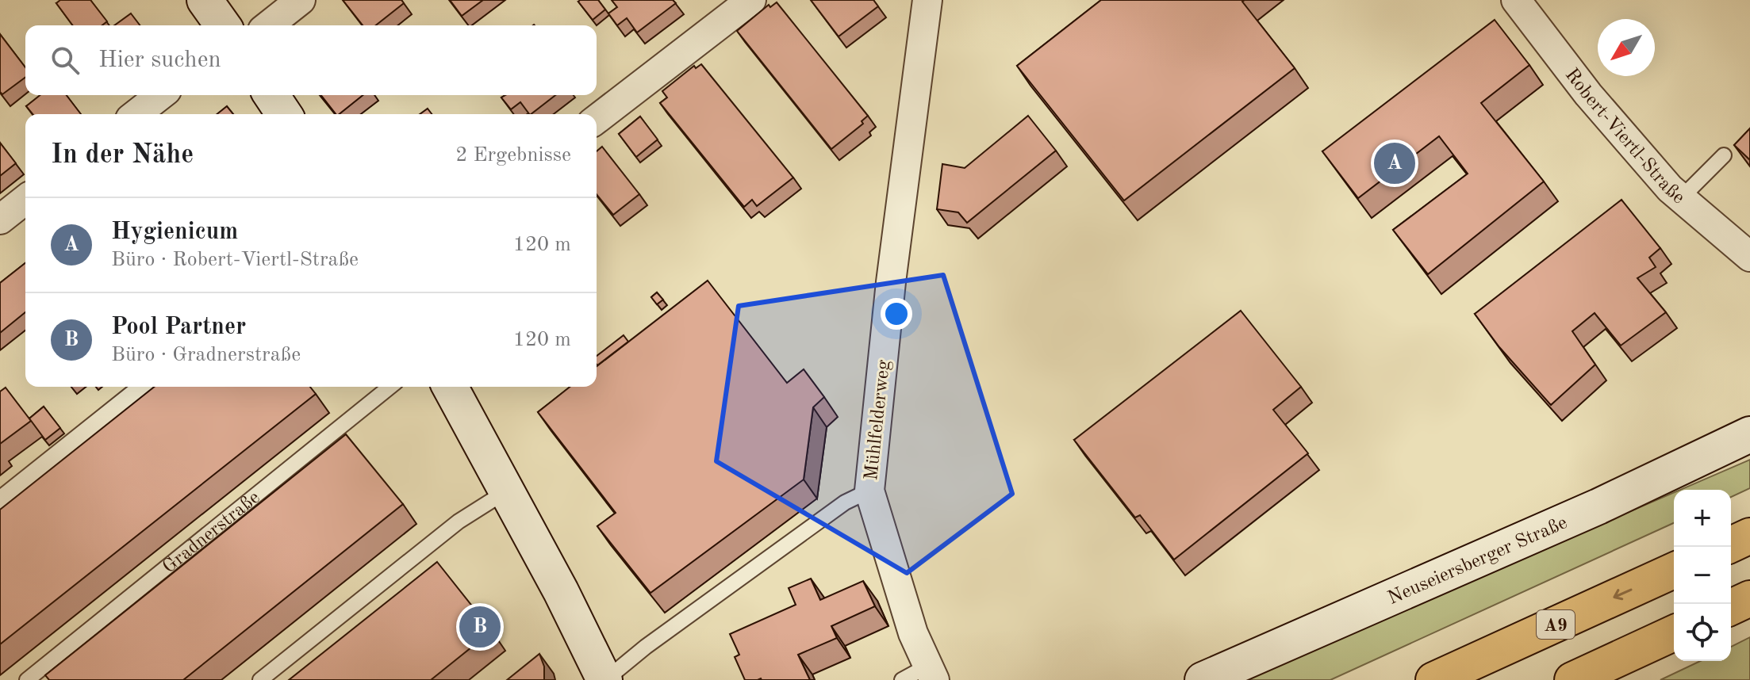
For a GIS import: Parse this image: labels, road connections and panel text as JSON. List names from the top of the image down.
{
  "streets": {
    "highway": ["A9"],
    "main road": ["Neuseiersberger Straße"],
    "street": ["Robert-Viertl-Straße", "Mühlfelderweg"],
    "lane": ["Gradnerstraße"]
  },
  "north": "bottom left",
  "page": {
    "search": "Hier suchen",
    "heading": ["In der Nähe", "2 Ergebnisse"],
    "pins": ["A", "B"],
    "list": [
      {
        "mark": "A",
        "name": "Hygienicum",
        "note": "Büro · Robert-Viertl-Straße",
        "value": "120 m"
      },
      {
        "mark": "B",
        "name": "Pool Partner",
        "note": "Büro · Gradnerstraße",
        "value": "120 m"
      }
    ],
    "map_buttons": ["+", "−"]
  }
}
